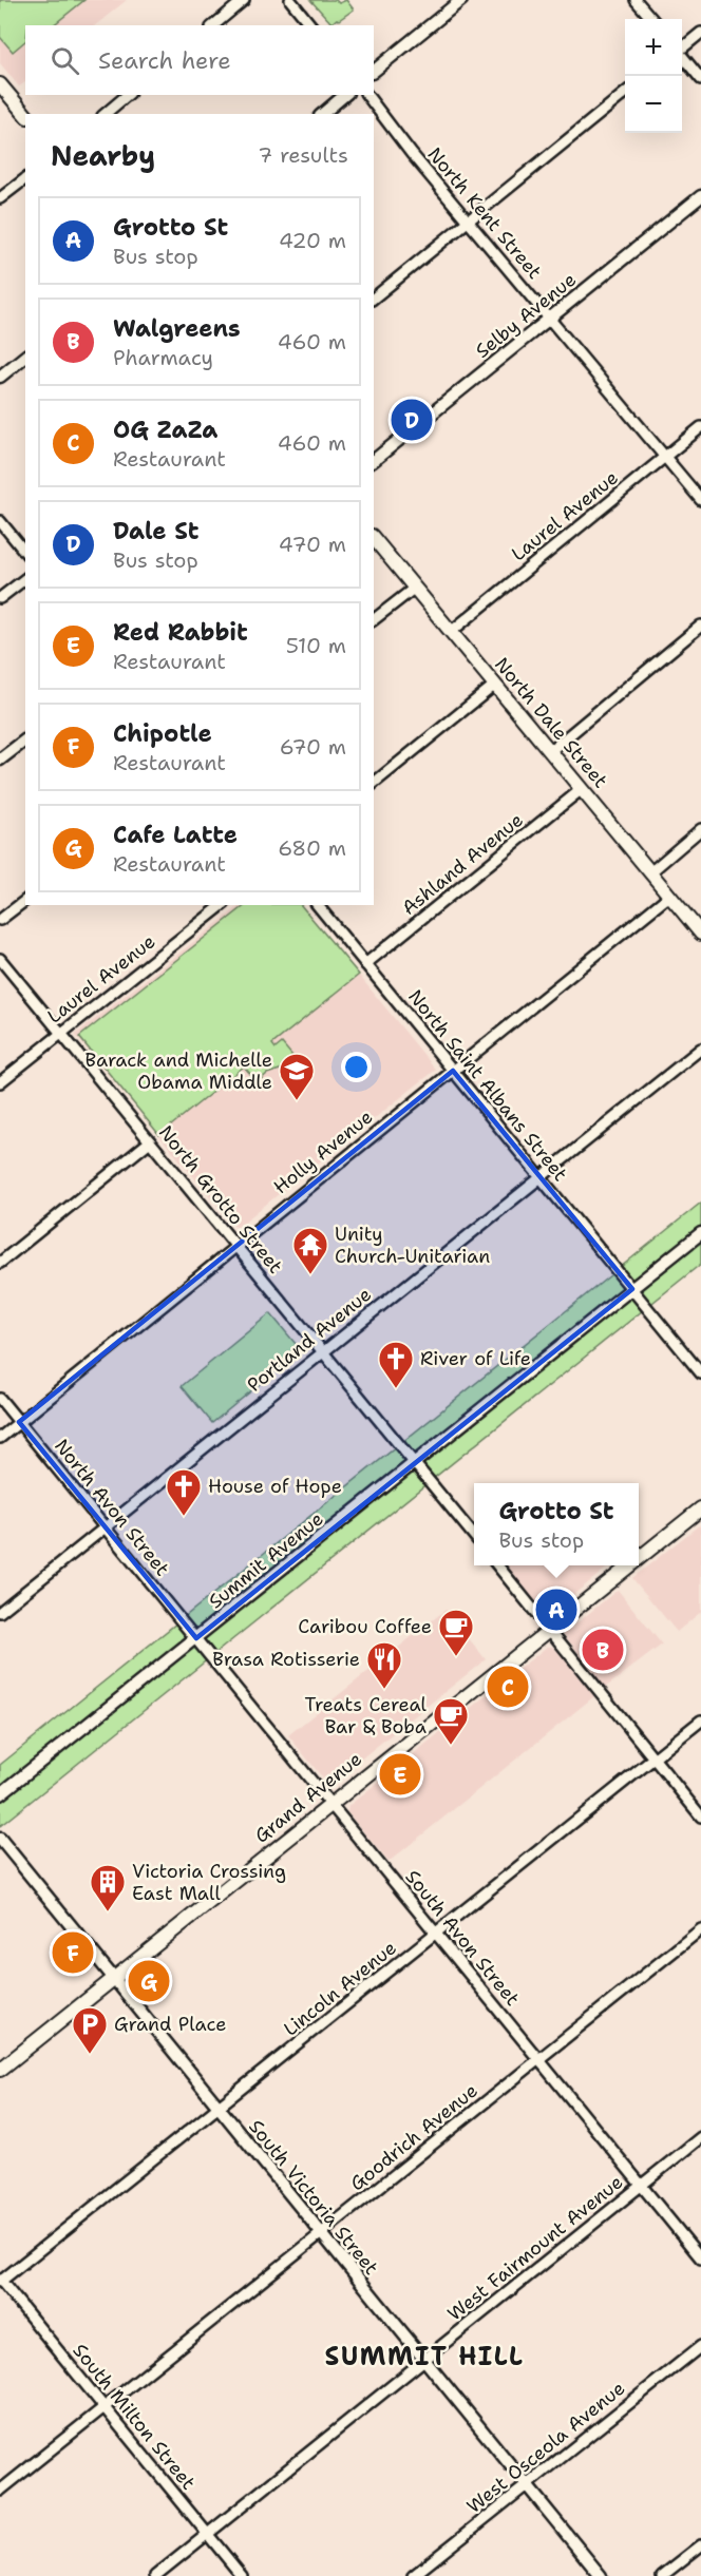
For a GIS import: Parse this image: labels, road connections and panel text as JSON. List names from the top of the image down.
{
  "streets": {
    "main road": ["North Dale Street", "Grand Avenue"],
    "street": [
      "North Kent Street",
      "Selby Avenue",
      "Laurel Avenue",
      "Ashland Avenue",
      "North Saint Albans Street",
      "Holly Avenue",
      "North Grotto Street",
      "Portland Avenue",
      "North Avon Street",
      "Summit Avenue",
      "South Avon Street",
      "Lincoln Avenue",
      "Goodrich Avenue",
      "South Victoria Street",
      "West Fairmount Avenue",
      "South Milton Street",
      "West Osceola Avenue"
    ]
  },
  "crossings": [
    ["North Kent Street", "Selby Avenue"],
    ["North Kent Street", "Laurel Avenue"],
    ["Laurel Avenue", "North Dale Street"],
    ["Laurel Avenue", "North Grotto Street"],
    ["North Dale Street", "Ashland Avenue"],
    ["North Dale Street", "Holly Avenue"],
    ["Ashland Avenue", "North Saint Albans Street"],
    ["North Saint Albans Street", "Holly Avenue"],
    ["North Saint Albans Street", "Portland Avenue"],
    ["North Saint Albans Street", "Summit Avenue"],
    ["Holly Avenue", "North Grotto Street"],
    ["Holly Avenue", "North Avon Street"],
    ["North Grotto Street", "Portland Avenue"],
    ["North Grotto Street", "Summit Avenue"],
    ["Portland Avenue", "North Avon Street"],
    ["North Avon Street", "Summit Avenue"],
    ["North Avon Street", "South Avon Street"],
    ["Summit Avenue", "South Avon Street"],
    ["Grand Avenue", "South Avon Street"],
    ["Grand Avenue", "South Victoria Street"],
    ["South Avon Street", "Lincoln Avenue"],
    ["South Avon Street", "Goodrich Avenue"],
    ["South Avon Street", "West Fairmount Avenue"],
    ["Lincoln Avenue", "South Victoria Street"],
    ["Lincoln Avenue", "South Milton Street"],
    ["Goodrich Avenue", "South Victoria Street"],
    ["Goodrich Avenue", "South Milton Street"],
    ["South Victoria Street", "West Fairmount Avenue"],
    ["South Victoria Street", "West Osceola Avenue"],
    ["West Fairmount Avenue", "South Milton Street"]
  ],
  "districts": ["SUMMIT HILL"],
  "places": {
    "school or university": ["Barack and Michelle Obama Middle"],
    "temple": ["Unity Church-Unitarian"],
    "church": ["River of Life", "House of Hope"],
    "cafe": ["Caribou Coffee", "Treats Cereal Bar & Boba"],
    "restaurant": ["Brasa Rotisserie"],
    "building": ["Victoria Crossing East Mall"],
    "parking": ["Grand Place"]
  },
  "page": {
    "map_buttons": ["+", "−"],
    "search": "Search here",
    "heading": ["Nearby", "7 results"],
    "list": [
      {
        "mark": "A",
        "name": "Grotto St",
        "note": "Bus stop",
        "value": "420 m"
      },
      {
        "mark": "B",
        "name": "Walgreens",
        "note": "Pharmacy",
        "value": "460 m"
      },
      {
        "mark": "C",
        "name": "OG ZaZa",
        "note": "Restaurant",
        "value": "460 m"
      },
      {
        "mark": "D",
        "name": "Dale St",
        "note": "Bus stop",
        "value": "470 m"
      },
      {
        "mark": "E",
        "name": "Red Rabbit",
        "note": "Restaurant",
        "value": "510 m"
      },
      {
        "mark": "F",
        "name": "Chipotle",
        "note": "Restaurant",
        "value": "670 m"
      },
      {
        "mark": "G",
        "name": "Cafe Latte",
        "note": "Restaurant",
        "value": "680 m"
      }
    ],
    "pins": [
      "D",
      "A",
      "B",
      "C",
      "E",
      "F",
      "G"
    ],
    "popup": ["Grotto St", "Bus stop"]
  }
}
